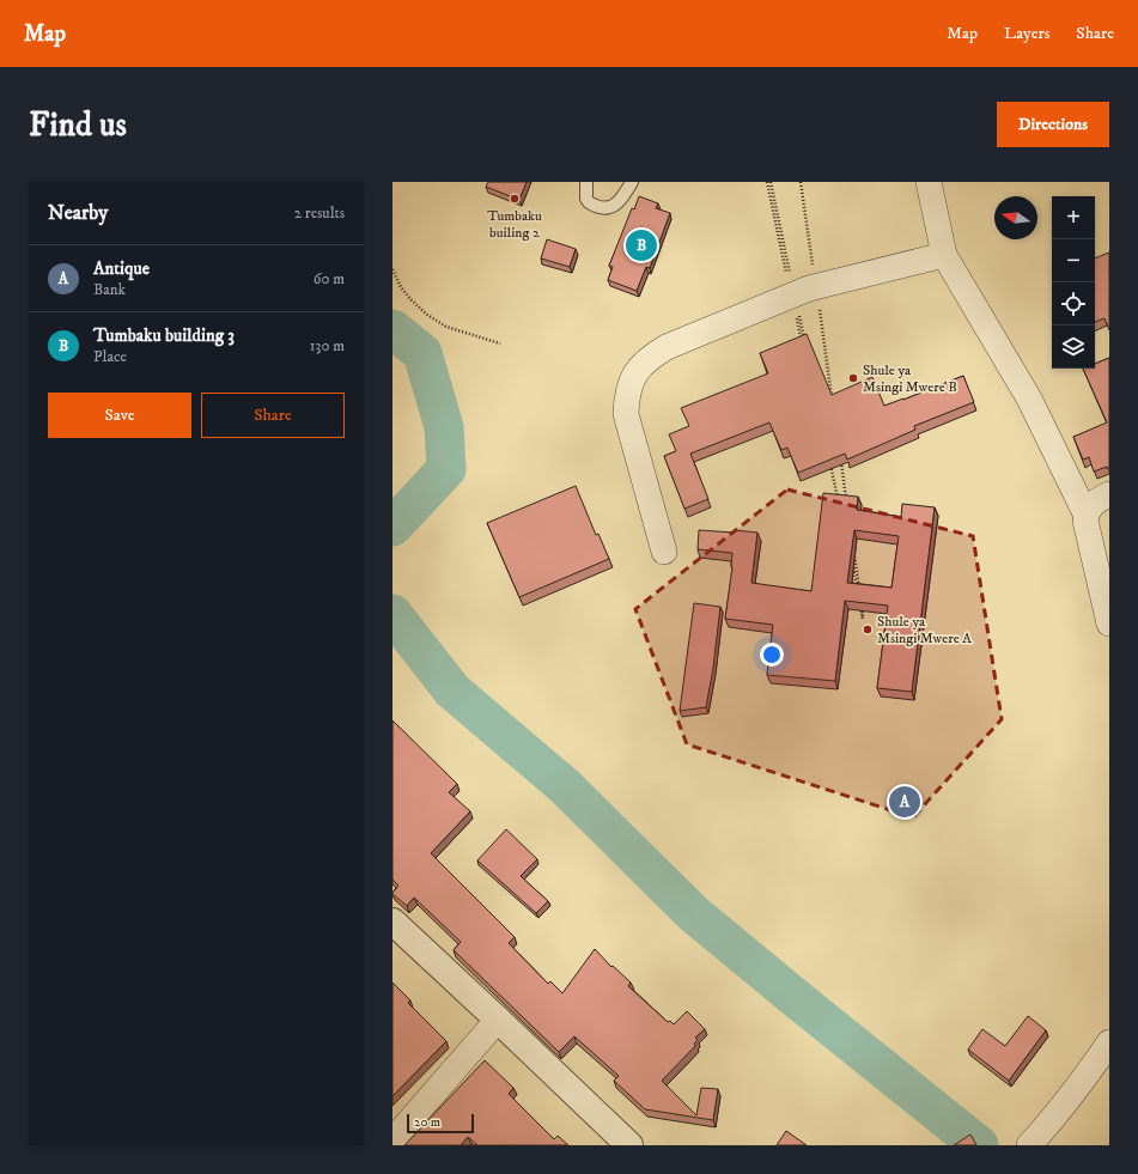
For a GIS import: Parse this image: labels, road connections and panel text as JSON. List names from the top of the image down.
{
  "places": ["Tumbaku builing 2", "Shule ya Msingi Mwere B", "Shule ya Msingi Mwere A"],
  "scale_bar": "20 m",
  "north": "left",
  "page": {
    "header": "Map",
    "nav": ["Map", "Layers", "Share"],
    "buttons": [
      "Directions",
      ["Save", "Share"]
    ],
    "title": "Find us",
    "heading": ["Nearby", "2 results"],
    "map_buttons": ["+", "−"],
    "pins": ["B", "A"],
    "list": [
      {
        "mark": "A",
        "name": "Antique",
        "note": "Bank",
        "value": "60 m"
      },
      {
        "mark": "B",
        "name": "Tumbaku building 3",
        "note": "Place",
        "value": "130 m"
      }
    ],
    "scale": "20 m"
  }
}
